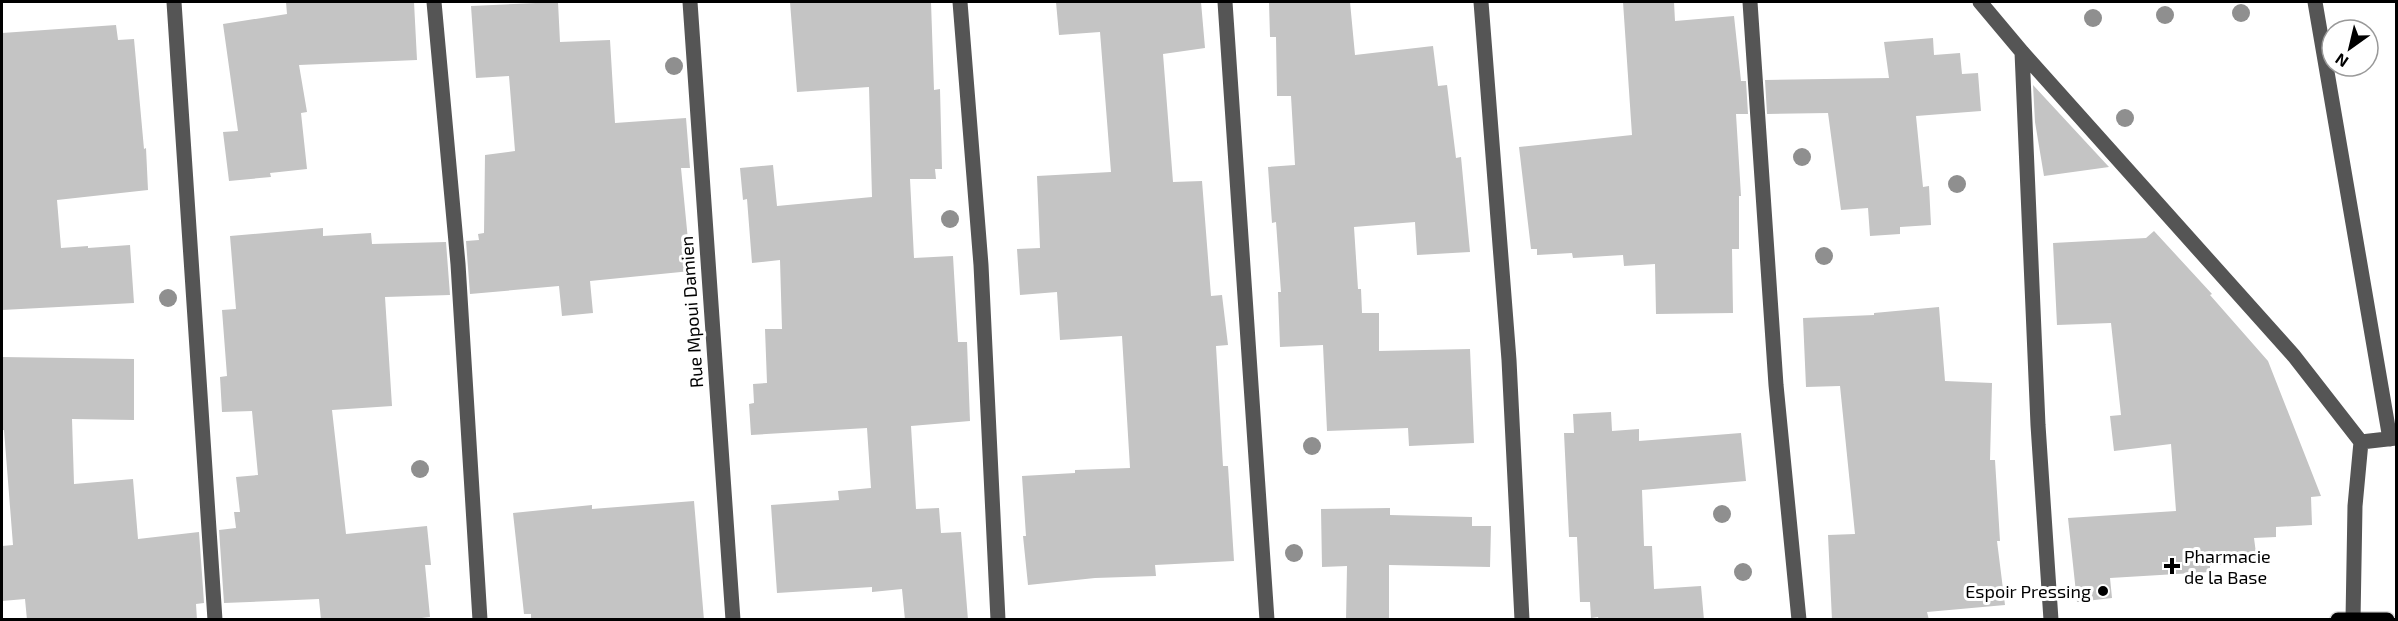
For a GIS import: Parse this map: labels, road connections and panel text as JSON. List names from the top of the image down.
{
  "streets": {
    "street": ["Rue Mpoui Damien"]
  },
  "places": {
    "health": ["Pharmacie de la Base"],
    "other": ["Espoir Pressing"]
  },
  "north": "bottom left"
}
